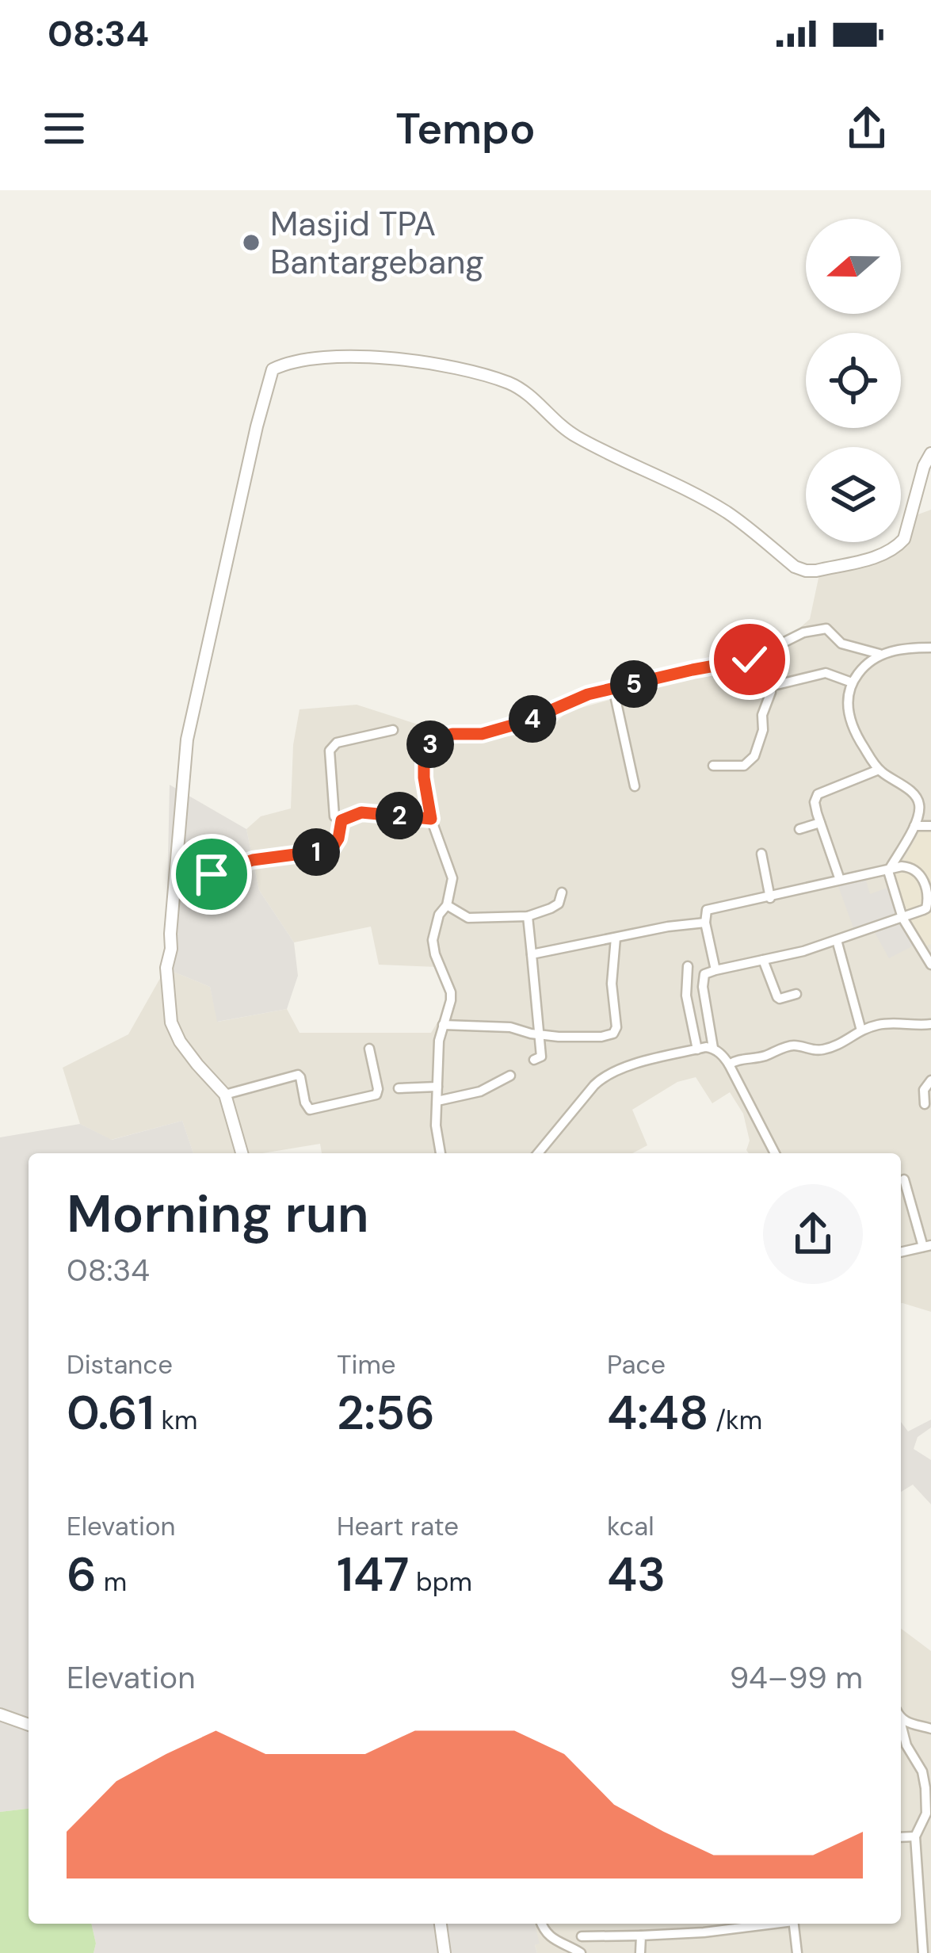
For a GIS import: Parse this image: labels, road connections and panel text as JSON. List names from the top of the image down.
{
  "places": ["Masjid TPA Bantargebang"],
  "north": "left",
  "page": {
    "status": "08:34",
    "header": "Tempo",
    "pins": [
      "5",
      "4",
      "3",
      "2",
      "1"
    ],
    "heading": ["Morning run", "08:34"],
    "stats": [
      ["Distance", "0.61 km"],
      ["Time", "2:56"],
      ["Pace", "4:48 /km"],
      ["Elevation", "6 m"],
      ["Heart rate", "147 bpm"],
      ["kcal", "43"]
    ],
    "chart": ["Elevation", "94–99 m"]
  }
}
